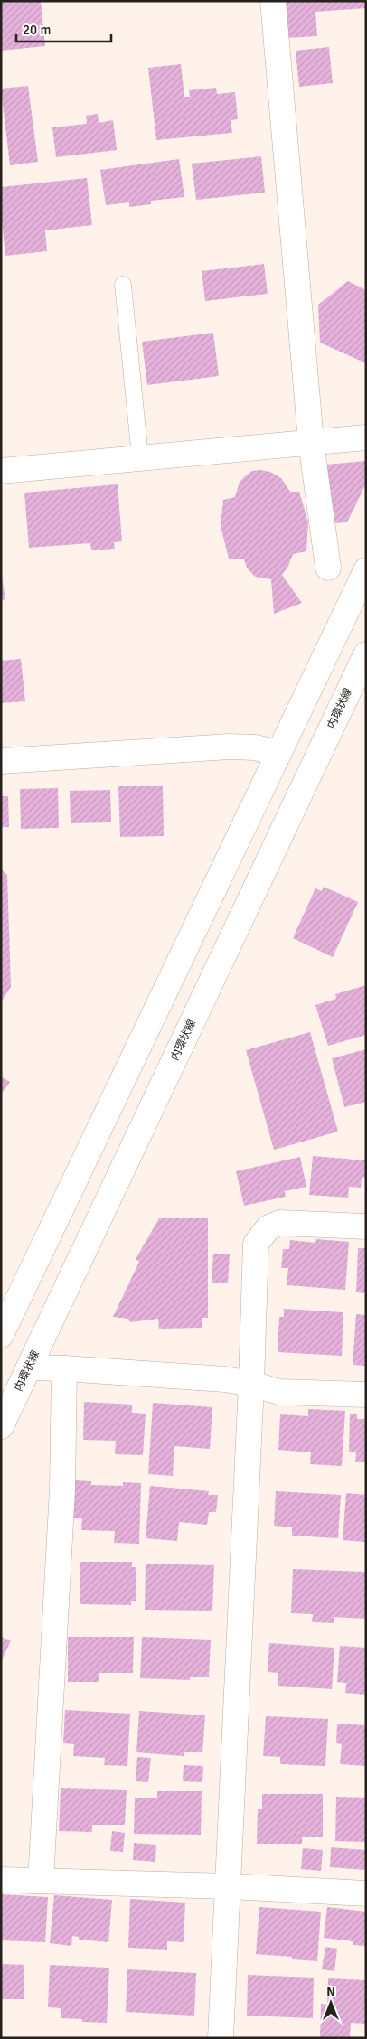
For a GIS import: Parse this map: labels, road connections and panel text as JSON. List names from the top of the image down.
{
  "streets": {
    "street": ["内環状線"]
  },
  "scale_bar": "20 m",
  "north": "top"
}
